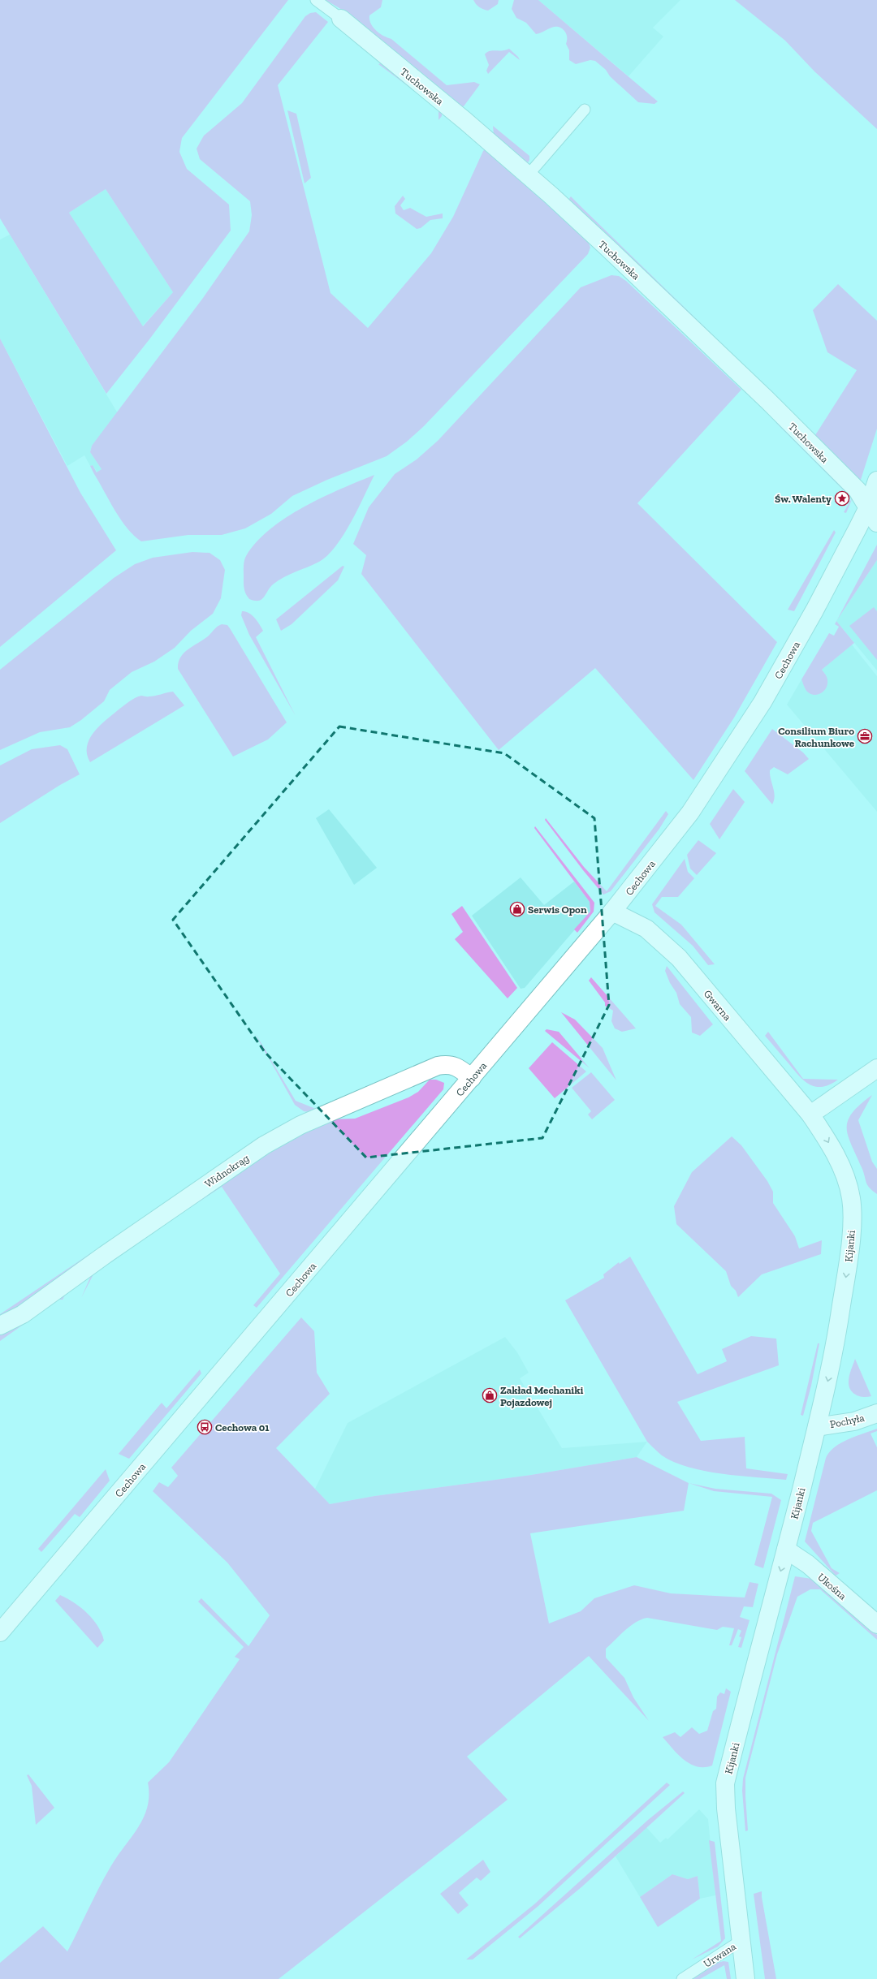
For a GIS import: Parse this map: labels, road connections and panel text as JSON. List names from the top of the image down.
{
  "streets": {
    "street": [
      "Tuchowska",
      "Cechowa",
      "Gwarna",
      "Widnokrąg",
      "Kijanki",
      "Pochyła",
      "Ukośna"
    ],
    "lane": ["Urwana"]
  },
  "crossings": [
    ["Tuchowska", "Cechowa"],
    ["Cechowa", "Gwarna"],
    ["Cechowa", "Widnokrąg"],
    ["Gwarna", "Kijanki"],
    ["Kijanki", "Pochyła"],
    ["Kijanki", "Ukośna"],
    ["Kijanki", "Urwana"]
  ],
  "one_way": ["Kijanki"],
  "places": {
    "place": ["Św. Walenty"],
    "office": ["Consilium Biuro Rachunkowe"],
    "shop": ["Serwis Opon", "Zakład Mechaniki Pojazdowej"],
    "bus stop": ["Cechowa 01"]
  }
}
